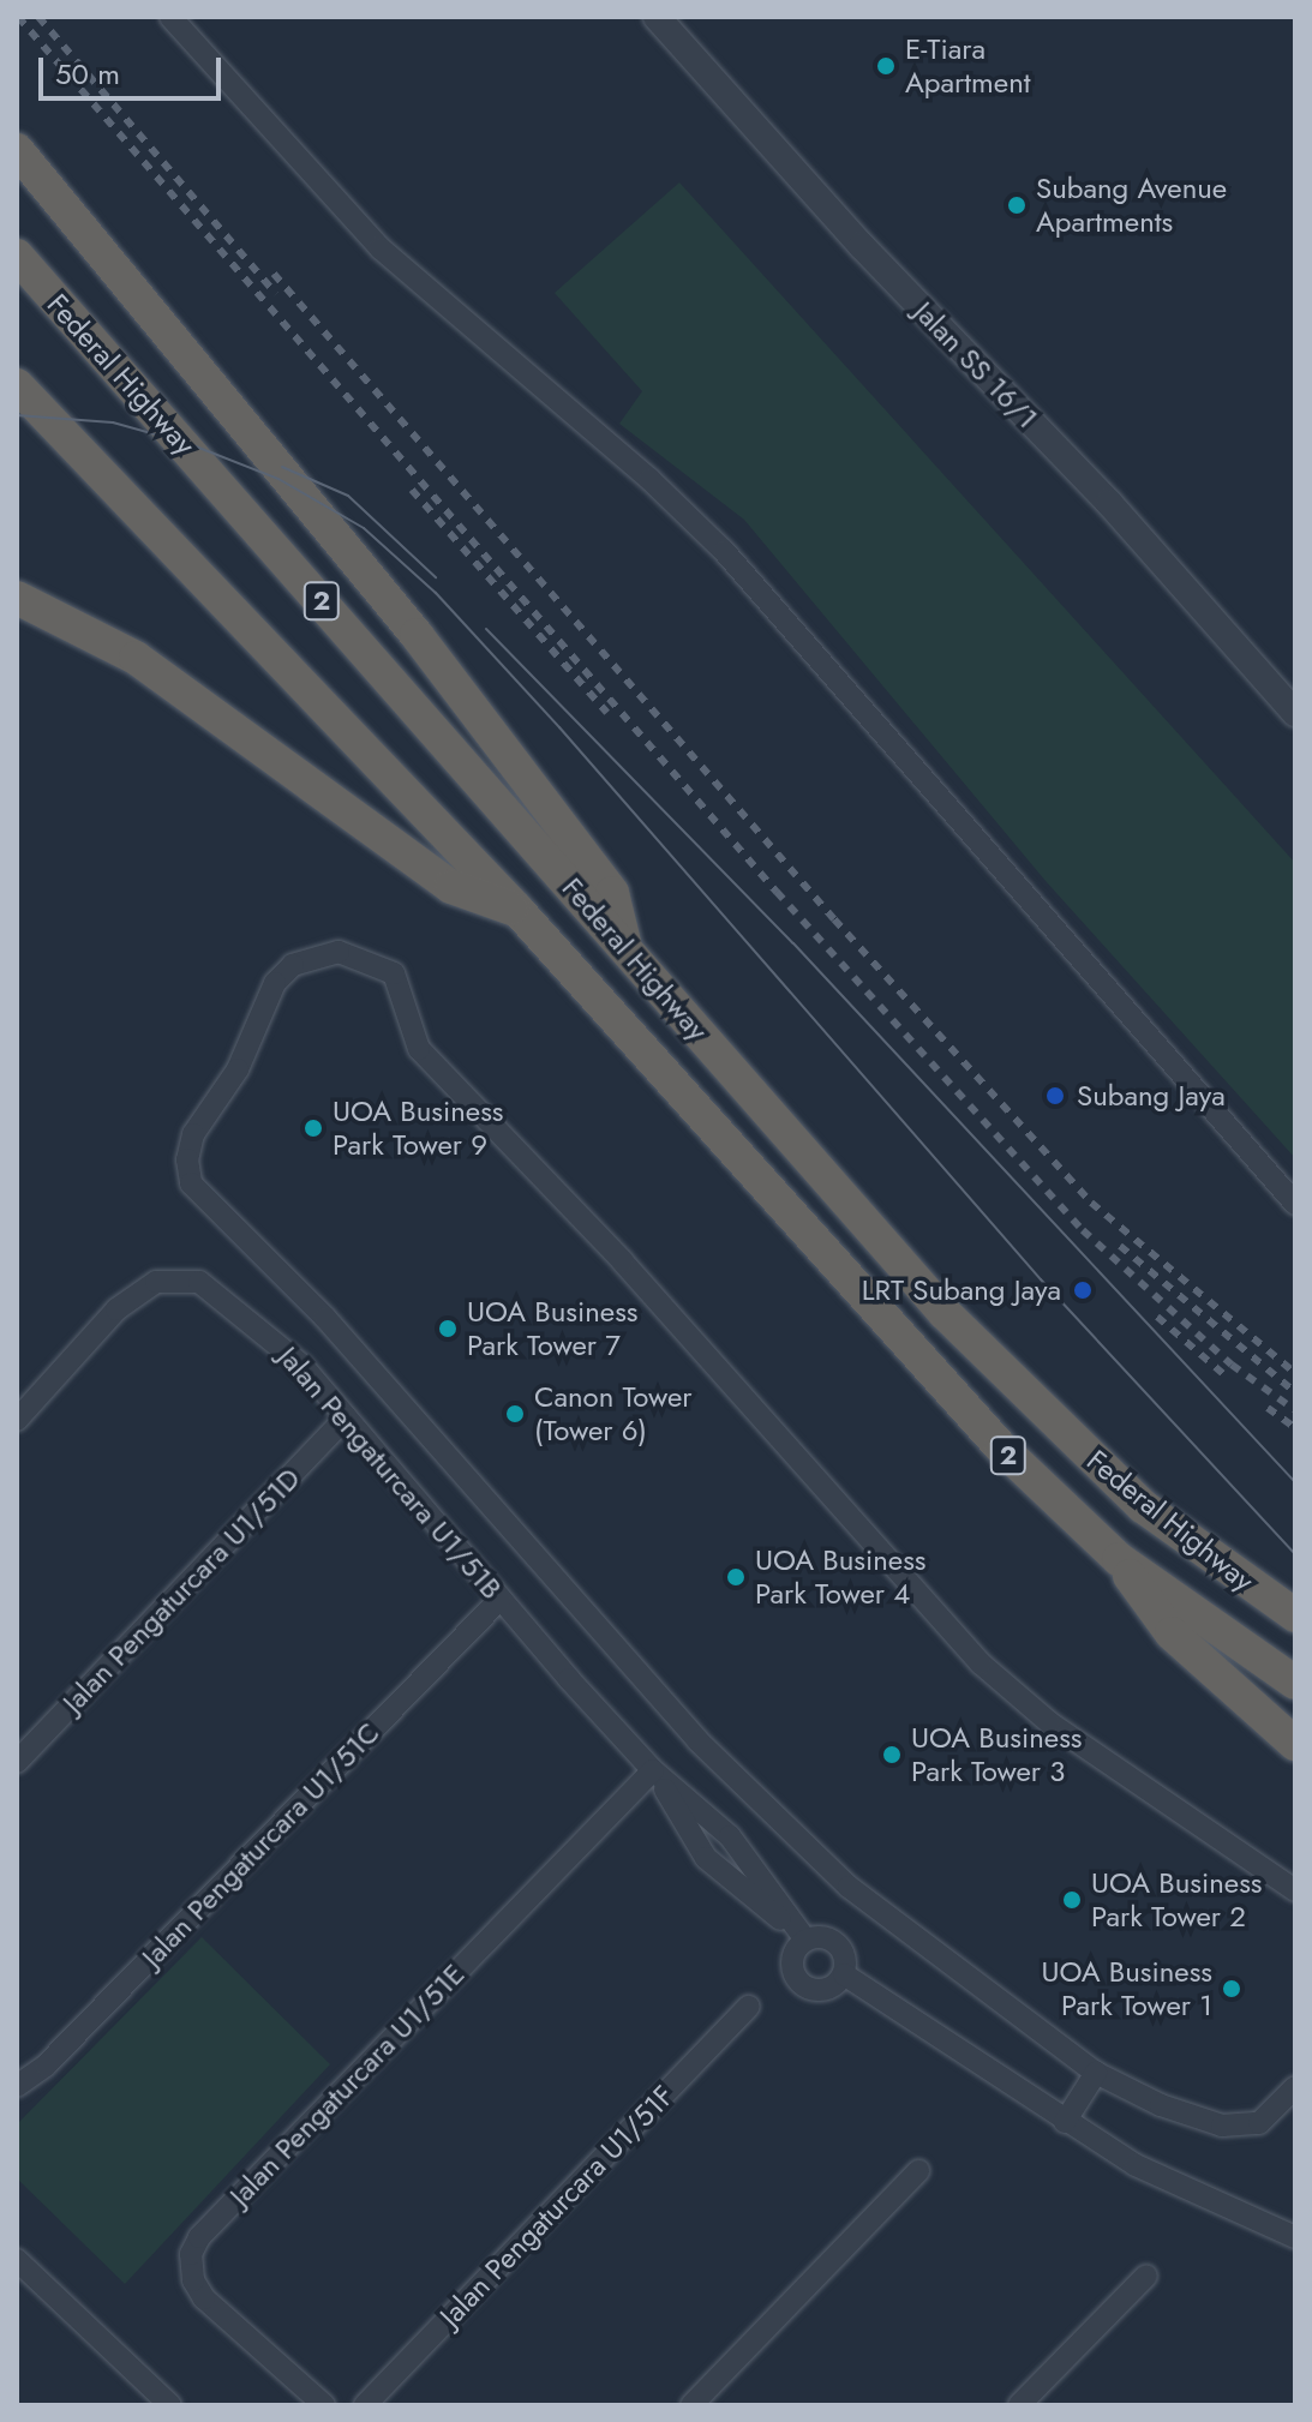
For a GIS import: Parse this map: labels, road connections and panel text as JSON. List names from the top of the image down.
{
  "streets": {
    "highway": ["Federal Highway", "2"],
    "street": [
      "Jalan SS 16/1",
      "Jalan Pengaturcara U1/51B",
      "Jalan Pengaturcara U1/51D",
      "Jalan Pengaturcara U1/51C",
      "Jalan Pengaturcara U1/51E",
      "Jalan Pengaturcara U1/51F"
    ]
  },
  "crossings": [
    ["Jalan Pengaturcara U1/51B", "Jalan Pengaturcara U1/51D"],
    ["Jalan Pengaturcara U1/51B", "Jalan Pengaturcara U1/51C"],
    ["Jalan Pengaturcara U1/51B", "Jalan Pengaturcara U1/51E"]
  ],
  "places": [
    "E-Tiara Apartment",
    "Subang Avenue Apartments",
    "Subang Jaya",
    "UOA Business Park Tower 9",
    "LRT Subang Jaya",
    "UOA Business Park Tower 7",
    "Canon Tower (Tower 6)",
    "UOA Business Park Tower 4",
    "UOA Business Park Tower 3",
    "UOA Business Park Tower 2",
    "UOA Business Park Tower 1"
  ],
  "scale_bar": "50 m"
}
